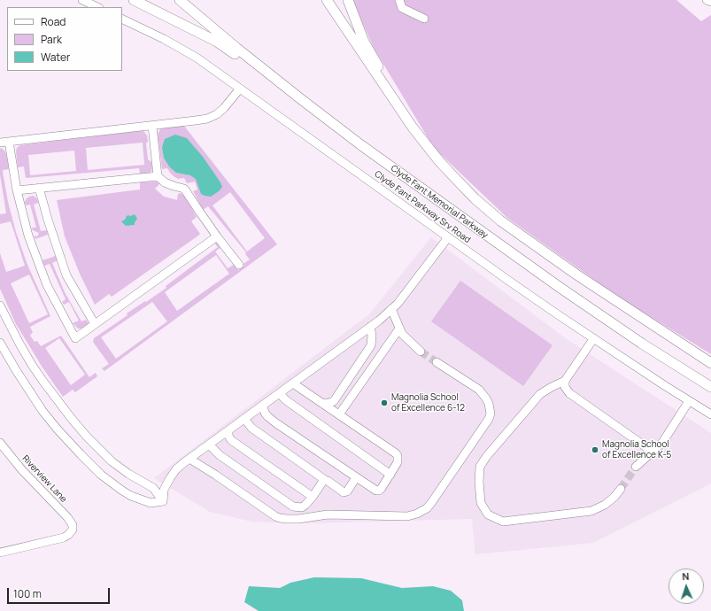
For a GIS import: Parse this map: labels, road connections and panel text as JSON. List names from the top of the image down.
{
  "streets": {
    "main road": ["Clyde Fant Memorial Parkway"],
    "street": ["Clyde Fant Parkway Srv Road", "Riverview Lane"]
  },
  "places": ["Magnolia School of Excellence 6-12", "Magnolia School of Excellence K-5"],
  "legend": ["Road", "Park", "Water"],
  "scale_bar": "100 m",
  "north": "top"
}
